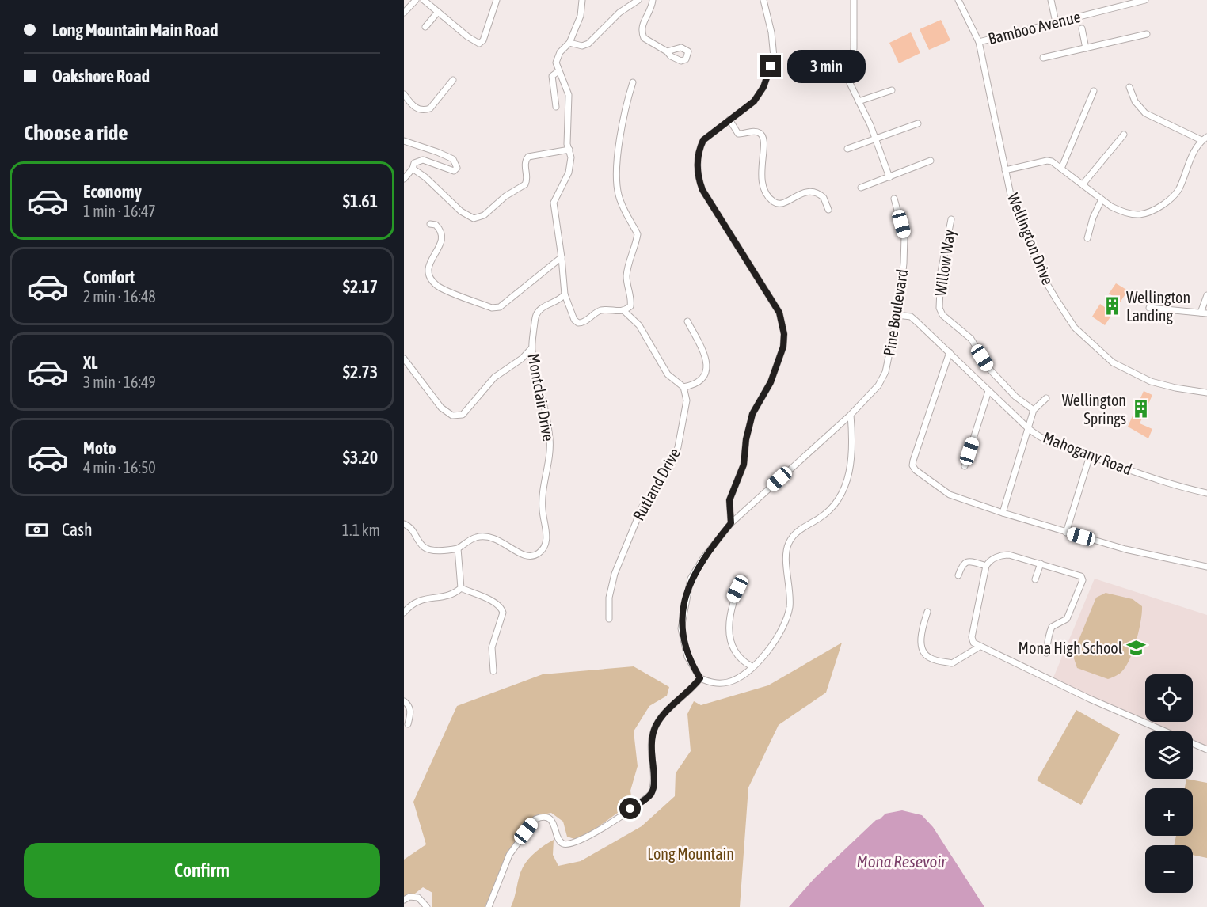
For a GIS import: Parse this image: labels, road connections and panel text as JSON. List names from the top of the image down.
{
  "streets": {
    "street": [
      "Bamboo Avenue",
      "Wellington Drive",
      "Willow Way",
      "Pine Boulevard",
      "Montclair Drive",
      "Mahogany Road",
      "Rutland Drive"
    ]
  },
  "crossings": [
    ["Bamboo Avenue", "Wellington Drive"],
    ["Pine Boulevard", "Mahogany Road"]
  ],
  "water": ["Mona Resevoir"],
  "parks": ["Long Mountain"],
  "places": {
    "building": ["Wellington Landing", "Wellington Springs"],
    "school or university": ["Mona High School"]
  },
  "page": {
    "banner": ["Long Mountain Main Road", "Oakshore Road"],
    "bubble": "3 min",
    "heading": "Choose a ride",
    "list": [
      {
        "name": "Economy",
        "note": "1 min · 16:47",
        "value": "$1.61"
      },
      {
        "name": "Comfort",
        "note": "2 min · 16:48",
        "value": "$2.17"
      },
      {
        "name": "XL",
        "note": "3 min · 16:49",
        "value": "$2.73"
      },
      {
        "name": "Moto",
        "note": "4 min · 16:50",
        "value": "$3.20"
      }
    ],
    "pay": ["Cash", "1.1 km"],
    "map_buttons": ["+", "−"],
    "buttons": "Confirm"
  }
}
